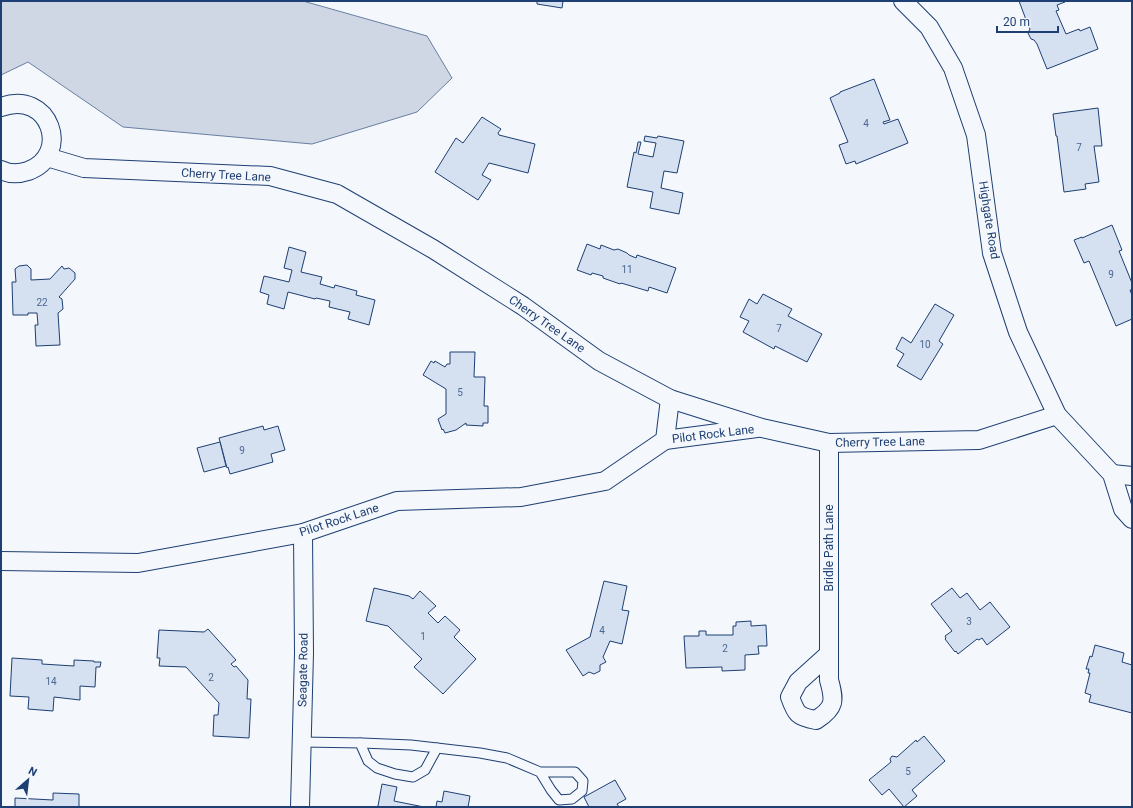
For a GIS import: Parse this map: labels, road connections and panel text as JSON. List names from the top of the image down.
{
  "streets": {
    "street": [
      "Cherry Tree Lane",
      "Highgate Road",
      "Pilot Rock Lane",
      "Bridle Path Lane",
      "Seagate Road"
    ]
  },
  "crossings": [
    ["Cherry Tree Lane", "Highgate Road"],
    ["Cherry Tree Lane", "Pilot Rock Lane"],
    ["Cherry Tree Lane", "Bridle Path Lane"],
    ["Pilot Rock Lane", "Seagate Road"]
  ],
  "house_numbers": [
    "4",
    "7",
    "11",
    "9",
    "22",
    "7",
    "10",
    "5",
    "9",
    "3",
    "4",
    "1",
    "2",
    "2",
    "14",
    "5"
  ],
  "scale_bar": "20 m",
  "north": "top right"
}
